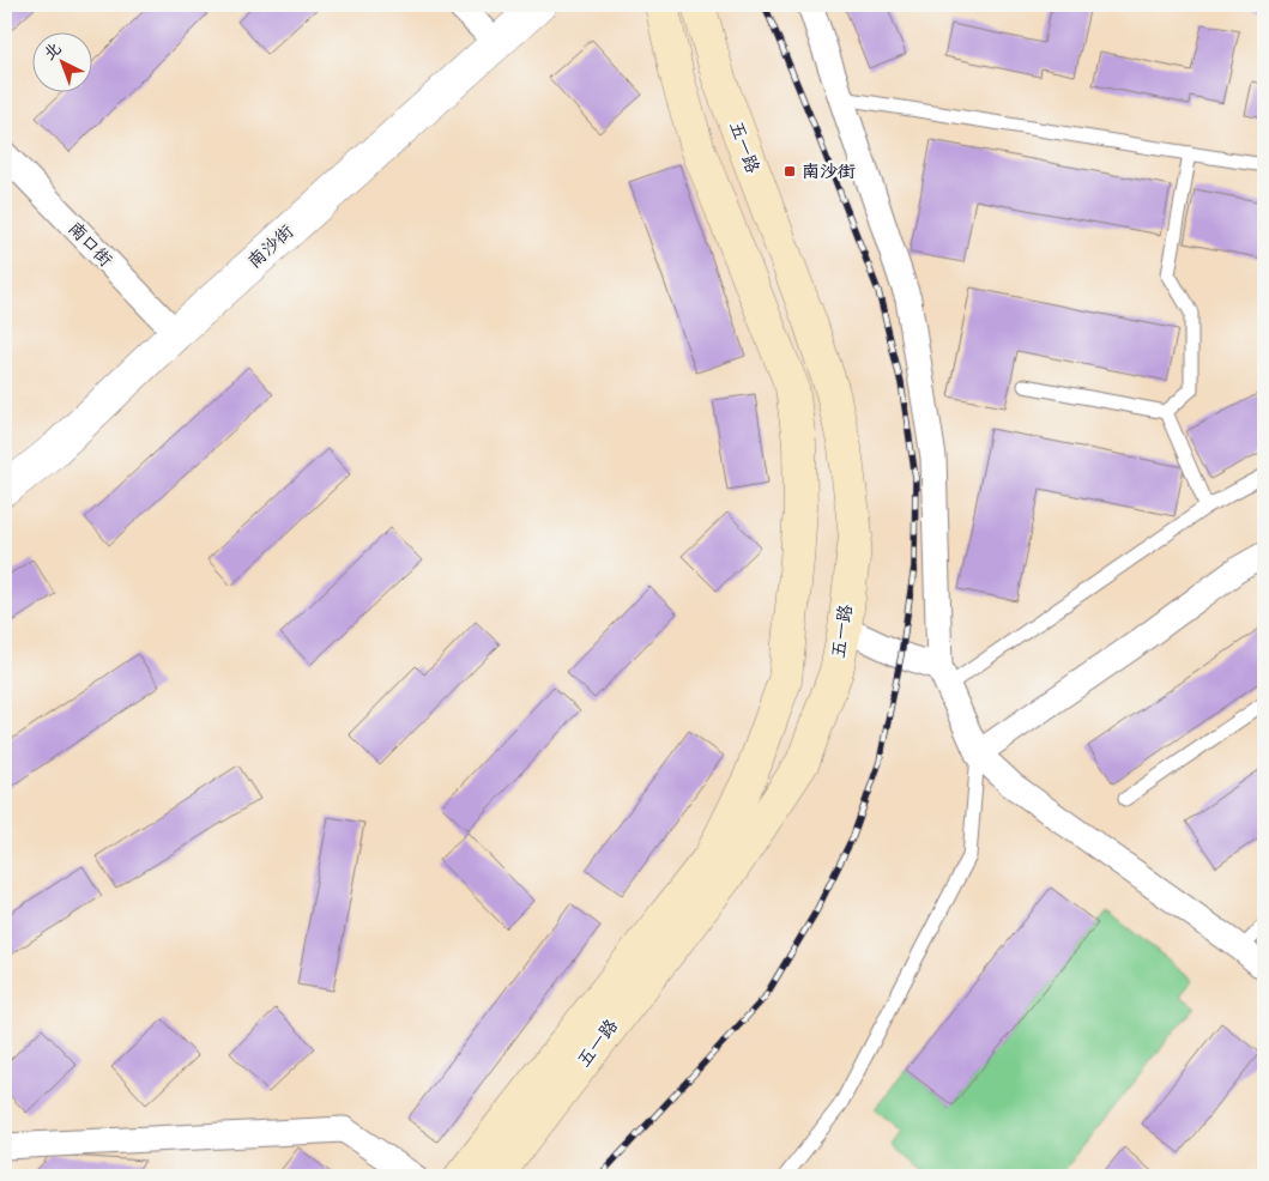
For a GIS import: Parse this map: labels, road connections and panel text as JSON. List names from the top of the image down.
{
  "streets": {
    "main road": ["五一路"],
    "street": ["南口街", "南沙街"]
  },
  "crossings": [
    ["南口街", "南沙街"]
  ],
  "places": {
    "transit": ["南沙街"]
  },
  "north": "top left"
}
